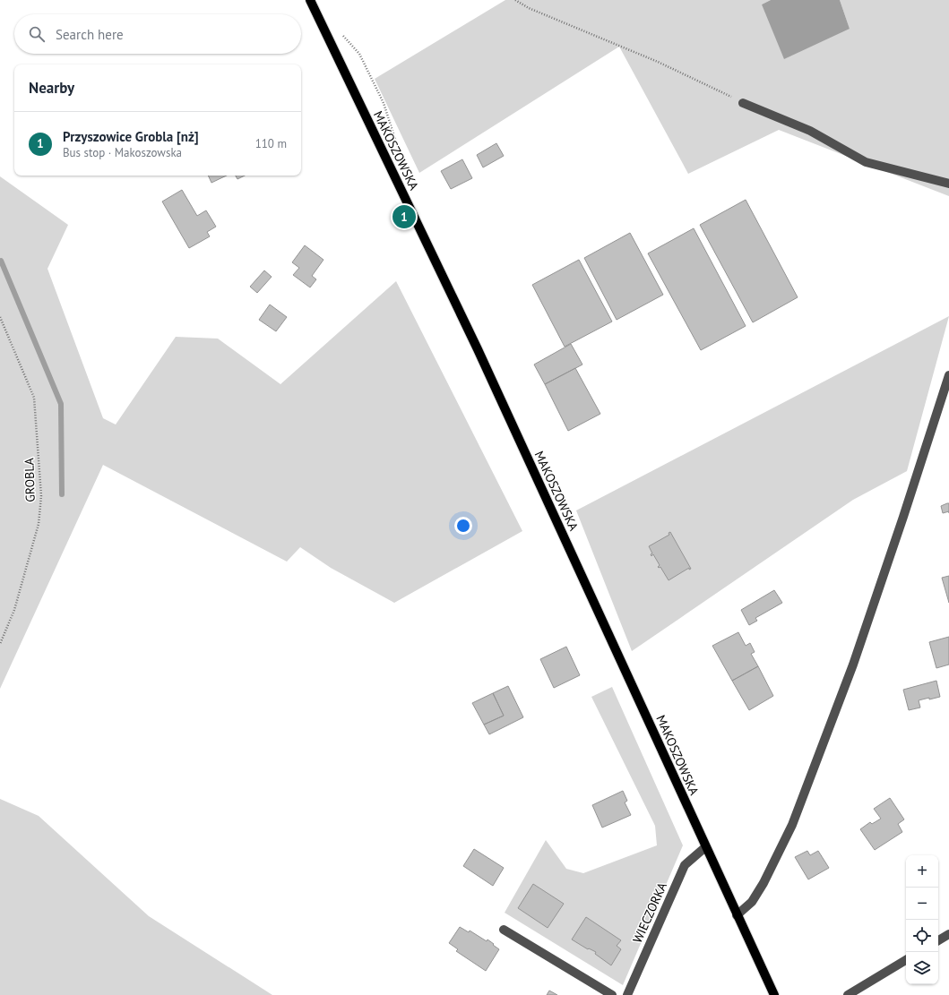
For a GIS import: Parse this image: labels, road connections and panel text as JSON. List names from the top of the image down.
{
  "streets": {
    "main road": ["MAKOSZOWSKA"],
    "street": ["WIECZORKA"],
    "path": ["GROBLA"]
  },
  "crossings": [
    ["MAKOSZOWSKA", "WIECZORKA"]
  ],
  "page": {
    "search": "Search here",
    "heading": "Nearby",
    "list": [
      {
        "mark": "1",
        "name": "Przyszowice Grobla [nż]",
        "note": "Bus stop · Makoszowska",
        "value": "110 m"
      }
    ],
    "pins": "1",
    "map_buttons": ["+", "−"]
  }
}
